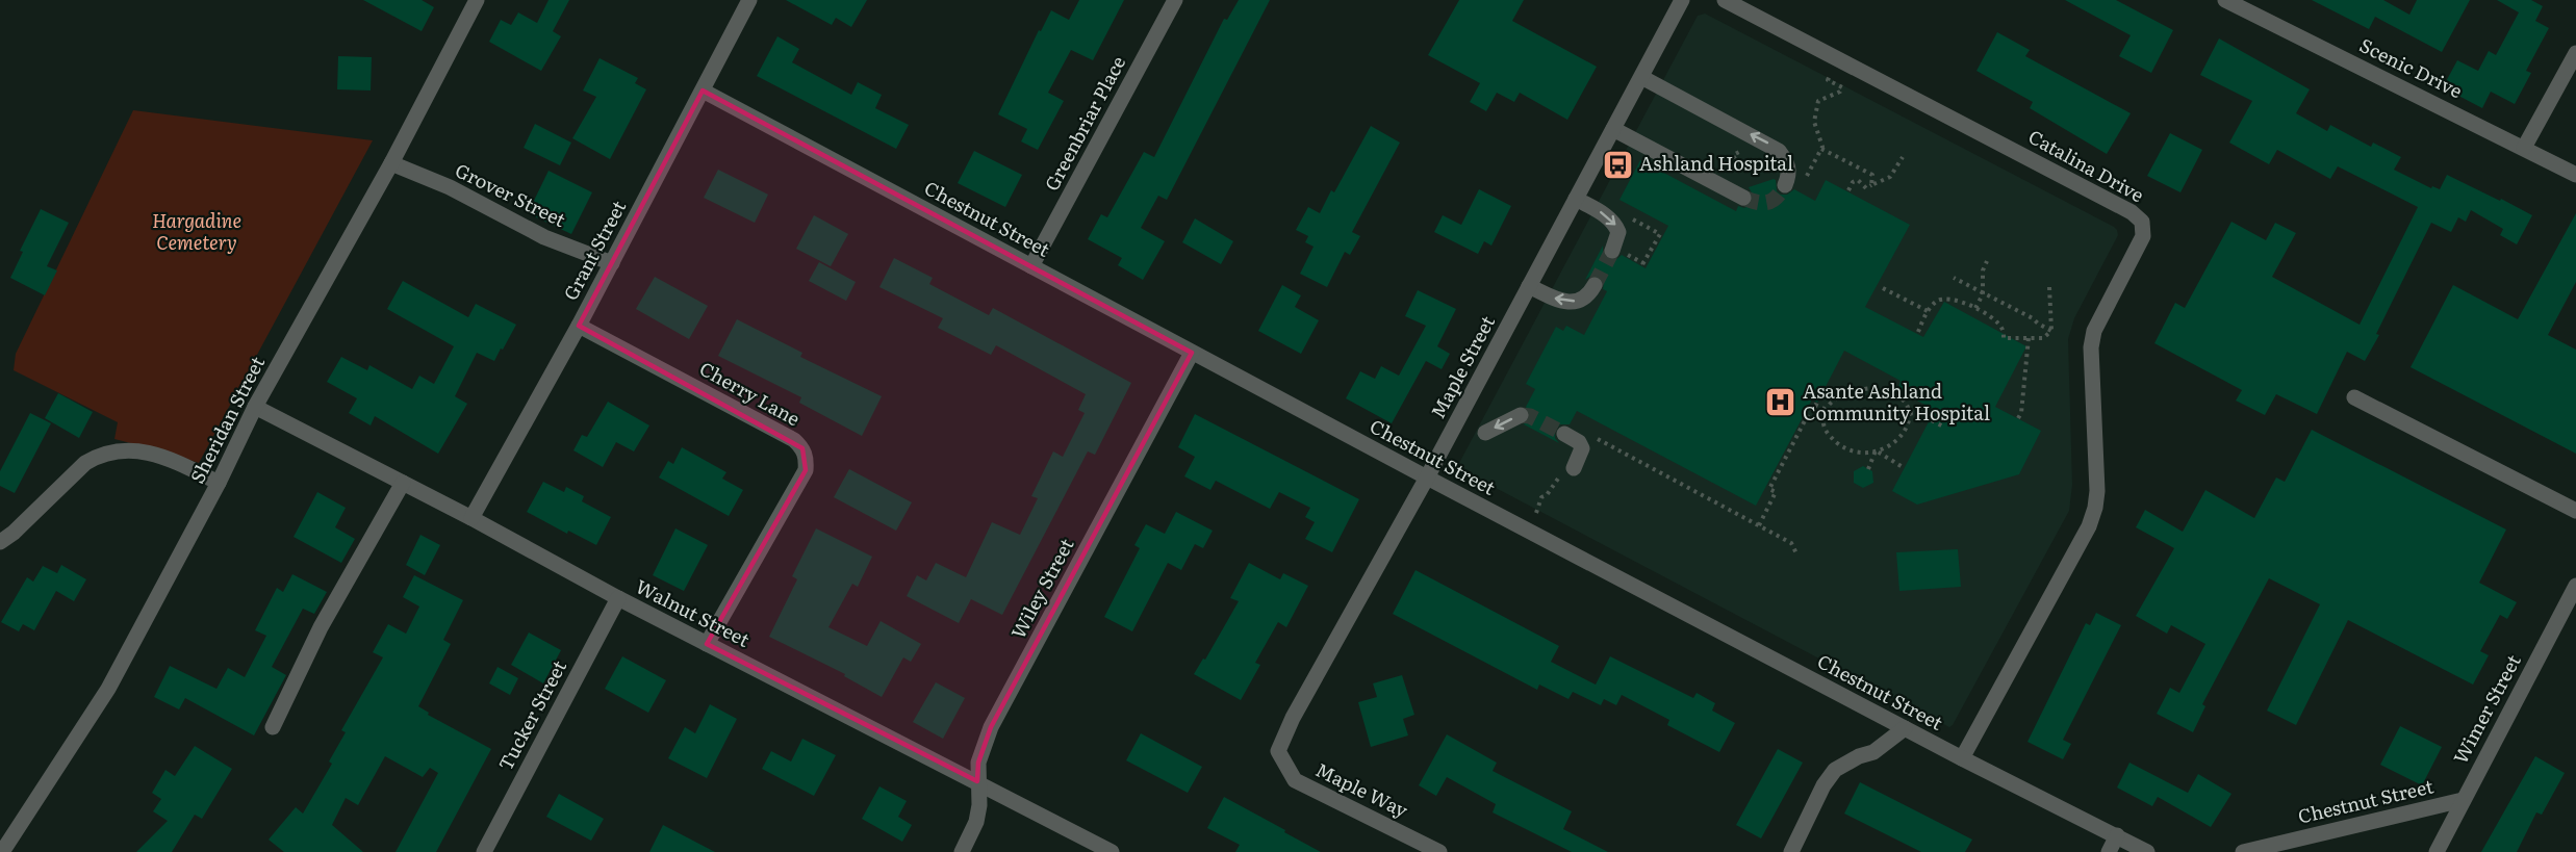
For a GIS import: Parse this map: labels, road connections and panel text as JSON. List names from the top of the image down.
{
  "streets": {
    "street": [
      "Scenic Drive",
      "Greenbriar Place",
      "Catalina Drive",
      "Grover Street",
      "Chestnut Street",
      "Grant Street",
      "Maple Street",
      "Cherry Lane",
      "Sheridan Street",
      "Wiley Street",
      "Walnut Street",
      "Wimer Street",
      "Tucker Street",
      "Maple Way"
    ]
  },
  "crossings": [
    ["Greenbriar Place", "Chestnut Street"],
    ["Catalina Drive", "Chestnut Street"],
    ["Grover Street", "Grant Street"],
    ["Grover Street", "Sheridan Street"],
    ["Chestnut Street", "Grant Street"],
    ["Chestnut Street", "Maple Street"],
    ["Chestnut Street", "Wiley Street"],
    ["Chestnut Street", "Wimer Street"],
    ["Grant Street", "Cherry Lane"],
    ["Grant Street", "Walnut Street"],
    ["Maple Street", "Maple Way"],
    ["Cherry Lane", "Walnut Street"],
    ["Sheridan Street", "Walnut Street"],
    ["Wiley Street", "Walnut Street"],
    ["Walnut Street", "Tucker Street"]
  ],
  "parks": ["Hargadine Cemetery"],
  "places": {
    "bus stop": ["Ashland Hospital"],
    "hospital": ["Asante Ashland Community Hospital"]
  }
}
